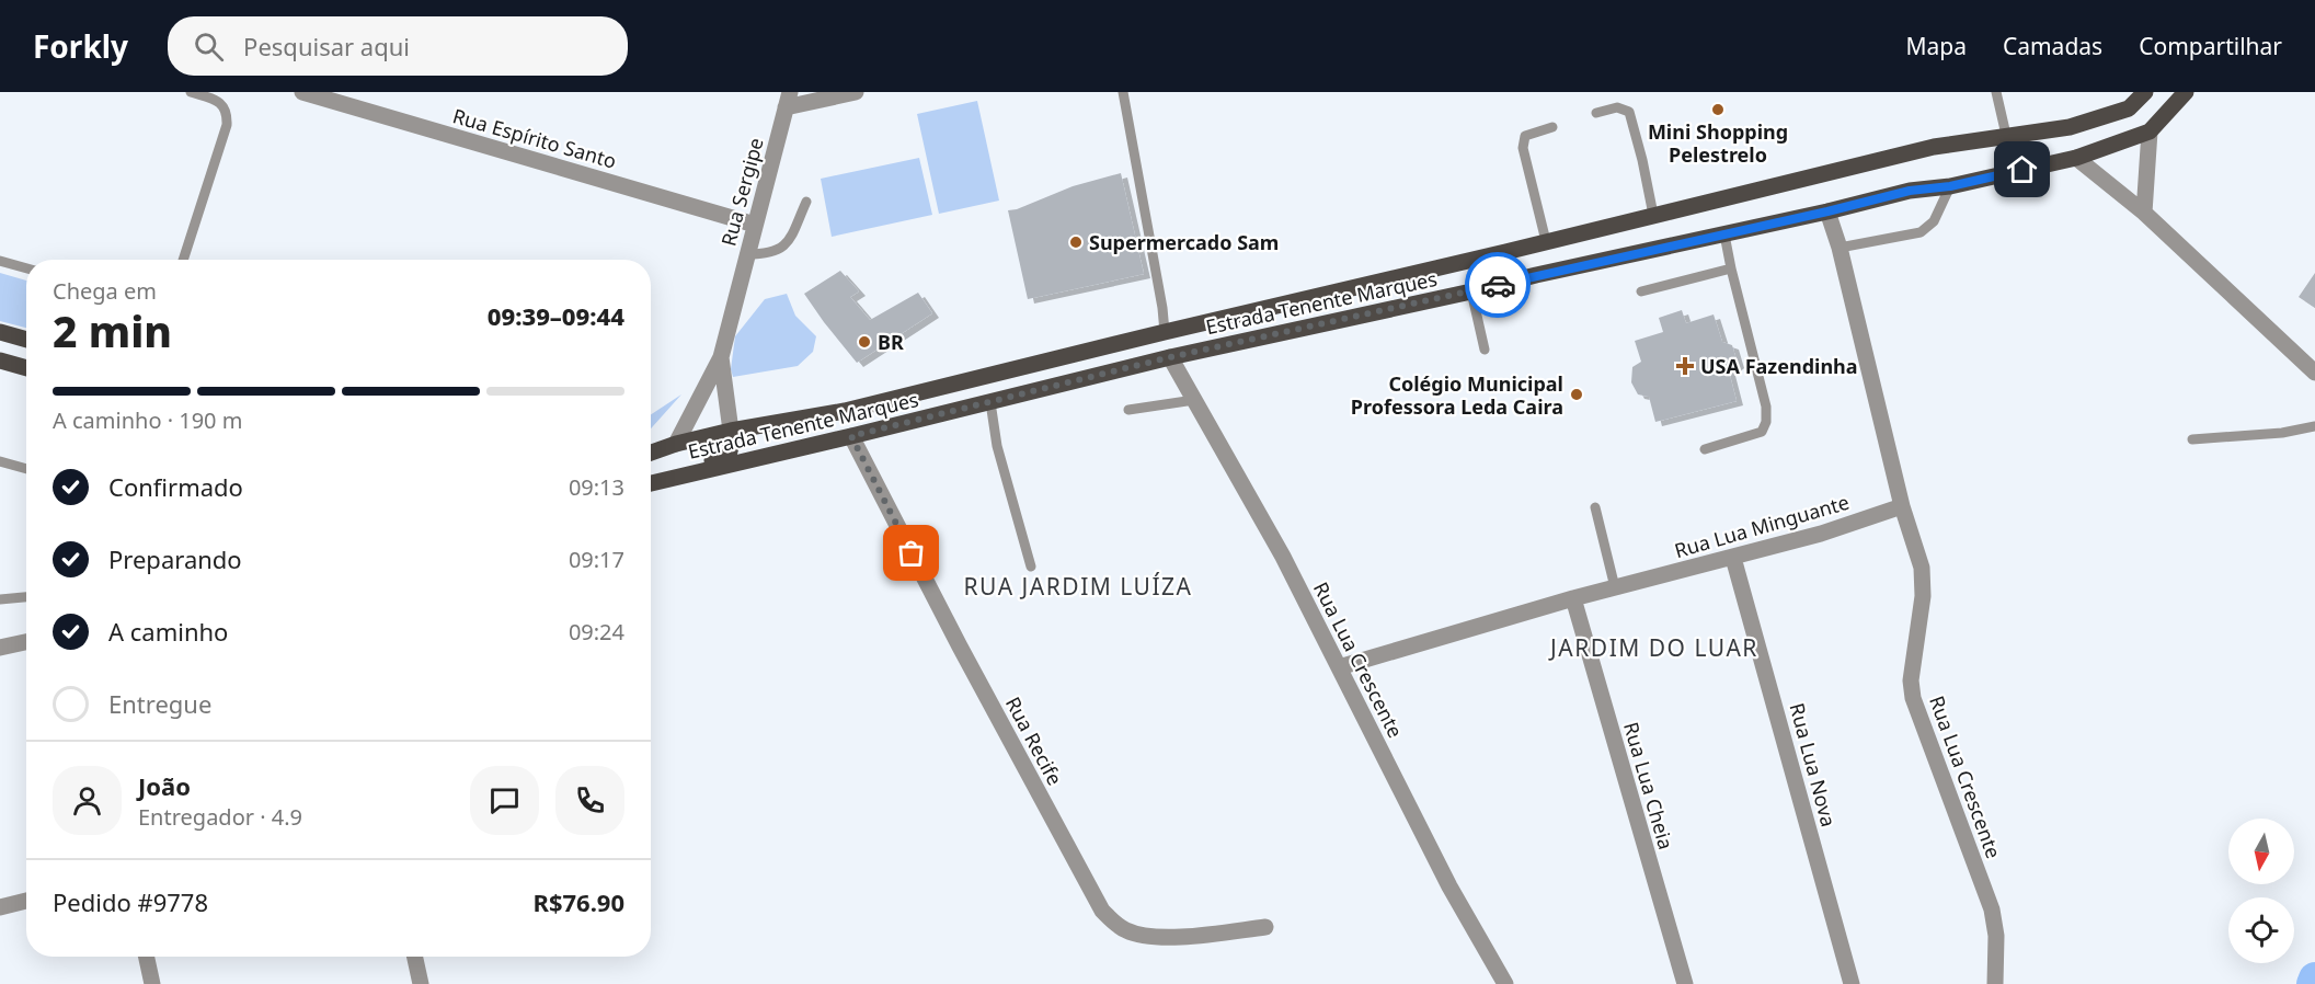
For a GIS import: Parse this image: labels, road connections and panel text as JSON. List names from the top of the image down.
{
  "streets": {
    "main road": ["Estrada Tenente Marques"],
    "street": [
      "Rua Espírito Santo",
      "Rua Sergipe",
      "Rua Lua Minguante",
      "Rua Lua Crescente",
      "Rua Recife",
      "Rua Lua Nova",
      "Rua Lua Cheia"
    ]
  },
  "crossings": [
    ["Rua Espírito Santo", "Rua Sergipe"],
    ["Rua Sergipe", "Estrada Tenente Marques"],
    ["Estrada Tenente Marques", "Rua Lua Crescente"],
    ["Estrada Tenente Marques", "Rua Recife"],
    ["Rua Lua Minguante", "Rua Lua Crescente"],
    ["Rua Lua Minguante", "Rua Lua Nova"],
    ["Rua Lua Minguante", "Rua Lua Cheia"]
  ],
  "districts": ["RUA JARDIM LUÍZA", "JARDIM DO LUAR"],
  "places": {
    "other": [
      "Mini Shopping Pelestrelo",
      "Supermercado Sam",
      "BR",
      "Colégio Municipal Professora Leda Caira"
    ],
    "health": ["USA Fazendinha"]
  },
  "north": "bottom",
  "page": {
    "header": "Forkly",
    "search": "Pesquisar aqui",
    "nav": ["Mapa", "Camadas", "Compartilhar"],
    "heading": ["2 min", "Chega em", "09:39–09:44"],
    "panel": [
      "João",
      "Entregador · 4.9",
      "Pedido #9778",
      "R$76.90"
    ],
    "bar": "A caminho · 190 m",
    "list": [
      ["Confirmado", "09:13"],
      ["Preparando", "09:17"],
      ["A caminho", "09:24"],
      "Entregue"
    ]
  }
}
